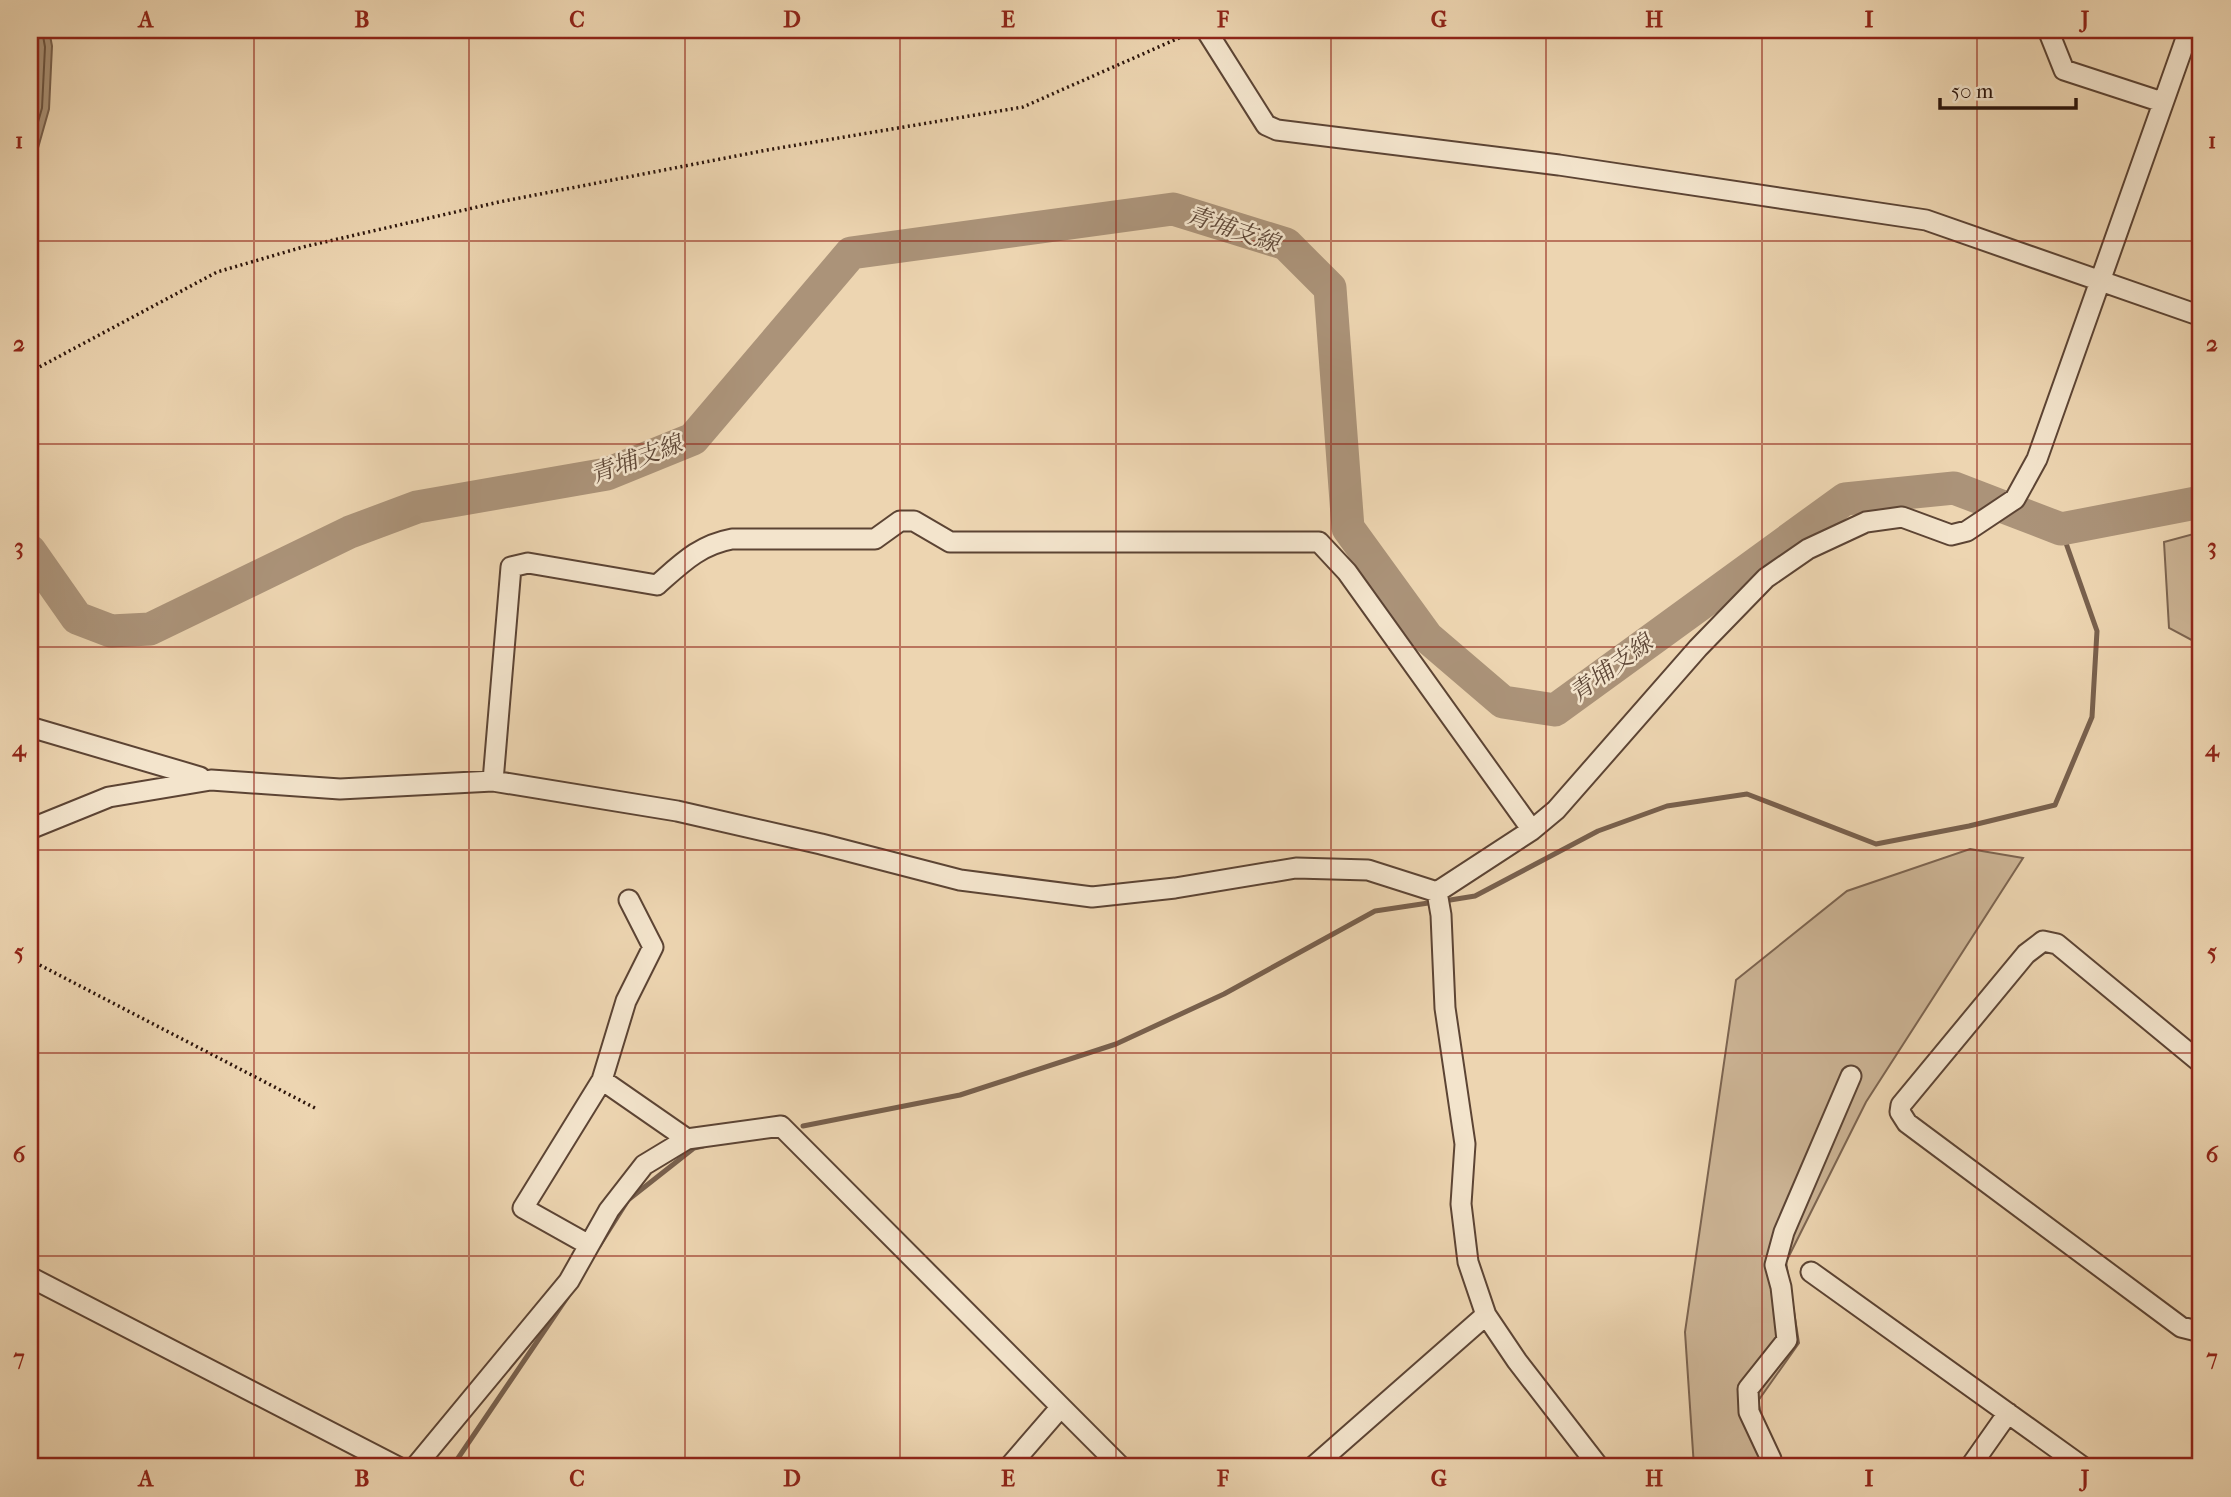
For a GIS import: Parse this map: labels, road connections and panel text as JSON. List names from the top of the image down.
{
  "water": ["青埔支線"],
  "scale_bar": "50 m",
  "grid": {
    "columns": [
      "A",
      "B",
      "C",
      "D",
      "E",
      "F",
      "G",
      "H",
      "I",
      "J"
    ],
    "rows": [
      "1",
      "2",
      "3",
      "4",
      "5",
      "6",
      "7"
    ]
  }
}
